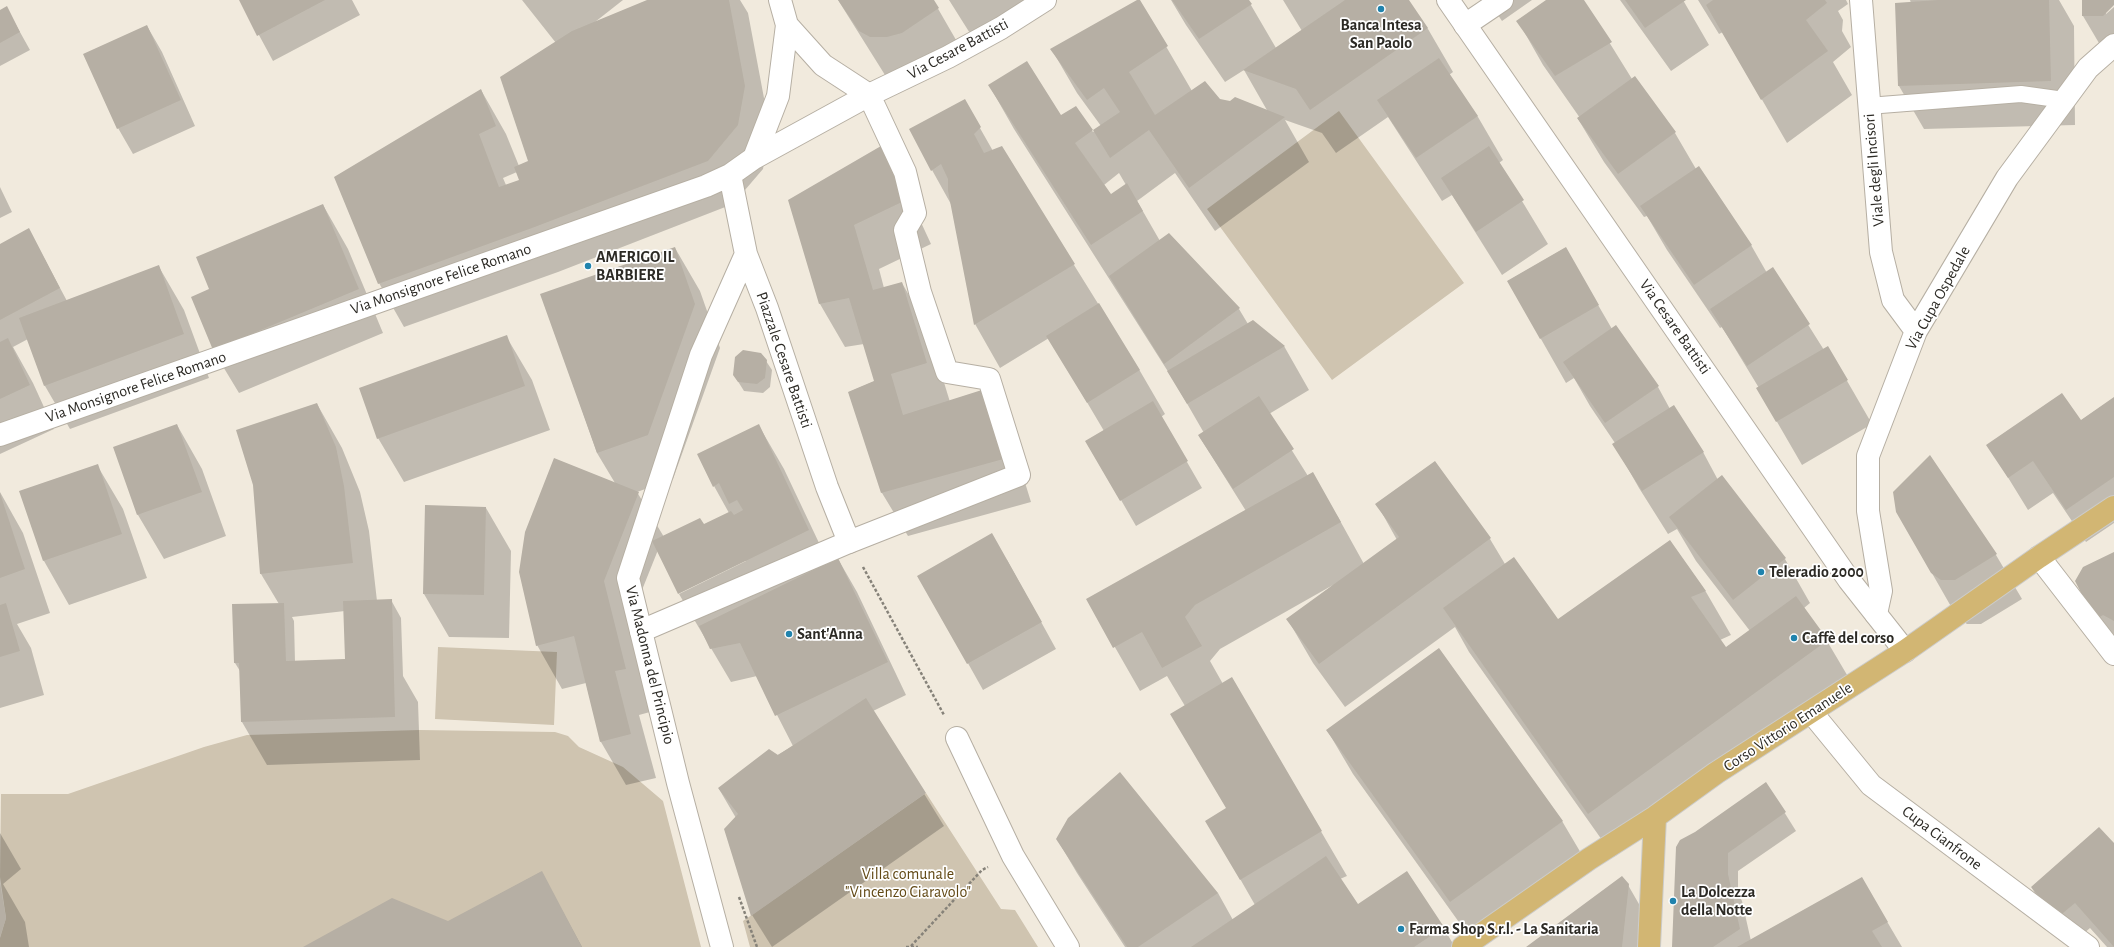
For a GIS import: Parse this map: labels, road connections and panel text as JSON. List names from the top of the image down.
{
  "streets": {
    "main road": ["Corso Vittorio Emanuele"],
    "street": [
      "Via Cesare Battisti",
      "Viale degli Incisori",
      "Via Monsignore Felice Romano",
      "Via Cupa Ospedale",
      "Piazzale Cesare Battisti",
      "Via Madonna del Principio",
      "Cupa Cianfrone"
    ]
  },
  "crossings": [
    ["Via Cesare Battisti", "Via Monsignore Felice Romano"],
    ["Via Cesare Battisti", "Via Cupa Ospedale"],
    ["Via Cesare Battisti", "Corso Vittorio Emanuele"],
    ["Viale degli Incisori", "Via Cupa Ospedale"],
    ["Via Monsignore Felice Romano", "Piazzale Cesare Battisti"],
    ["Piazzale Cesare Battisti", "Via Madonna del Principio"],
    ["Corso Vittorio Emanuele", "Cupa Cianfrone"]
  ],
  "parks": ["Villa comunale \"Vincenzo Ciaravolo\""],
  "places": [
    "Banca Intesa San Paolo",
    "AMERIGO IL BARBIERE",
    "Teleradio 2000",
    "Sant'Anna",
    "Caffè del corso",
    "La Dolcezza della Notte",
    "Farma Shop S.r.l. - La Sanitaria"
  ]
}
